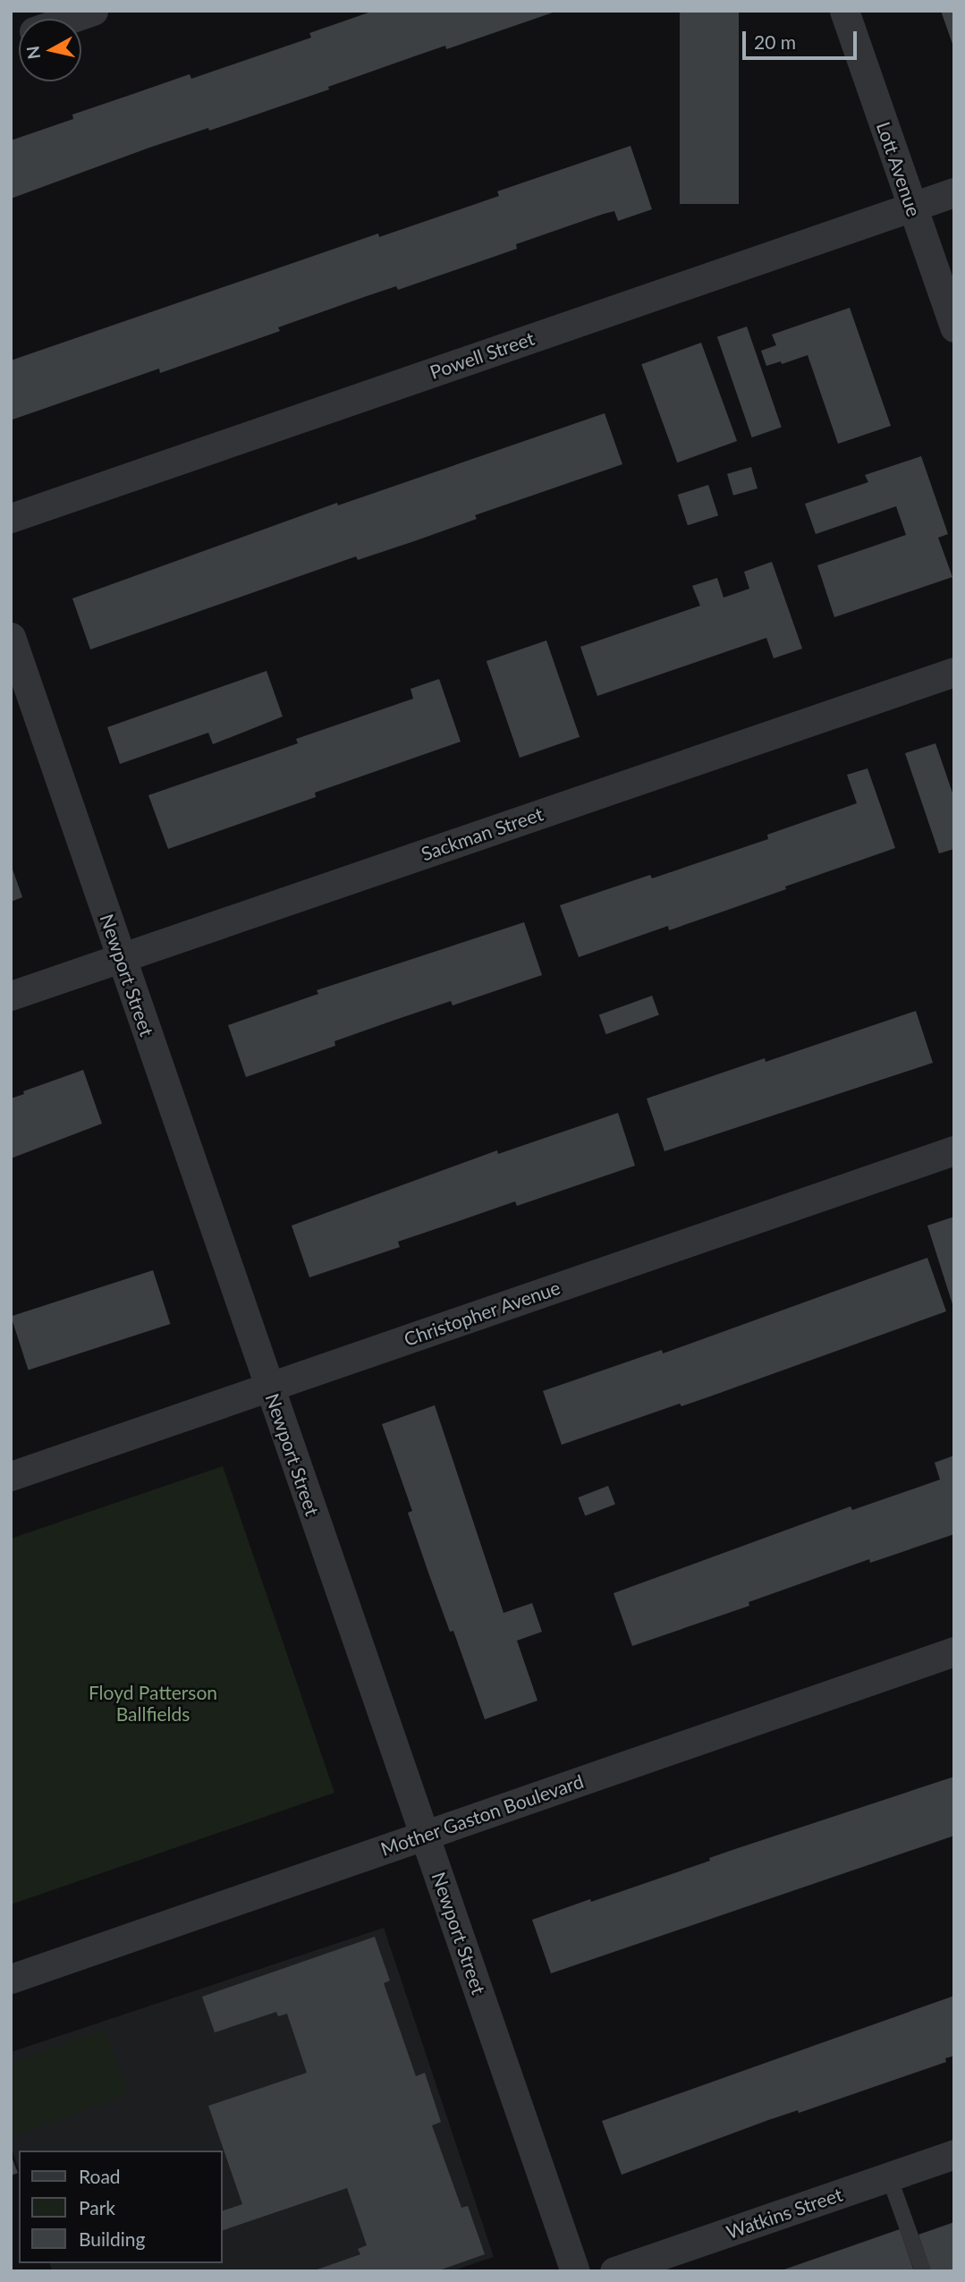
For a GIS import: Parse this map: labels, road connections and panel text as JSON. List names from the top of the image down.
{
  "streets": {
    "street": [
      "Lott Avenue",
      "Powell Street",
      "Sackman Street",
      "Newport Street",
      "Christopher Avenue",
      "Mother Gaston Boulevard",
      "Watkins Street"
    ]
  },
  "crossings": [
    ["Lott Avenue", "Powell Street"],
    ["Sackman Street", "Newport Street"],
    ["Newport Street", "Christopher Avenue"],
    ["Newport Street", "Mother Gaston Boulevard"]
  ],
  "parks": ["Floyd Patterson Ballfields"],
  "legend": ["Road", "Park", "Building"],
  "scale_bar": "20 m",
  "north": "left"
}
